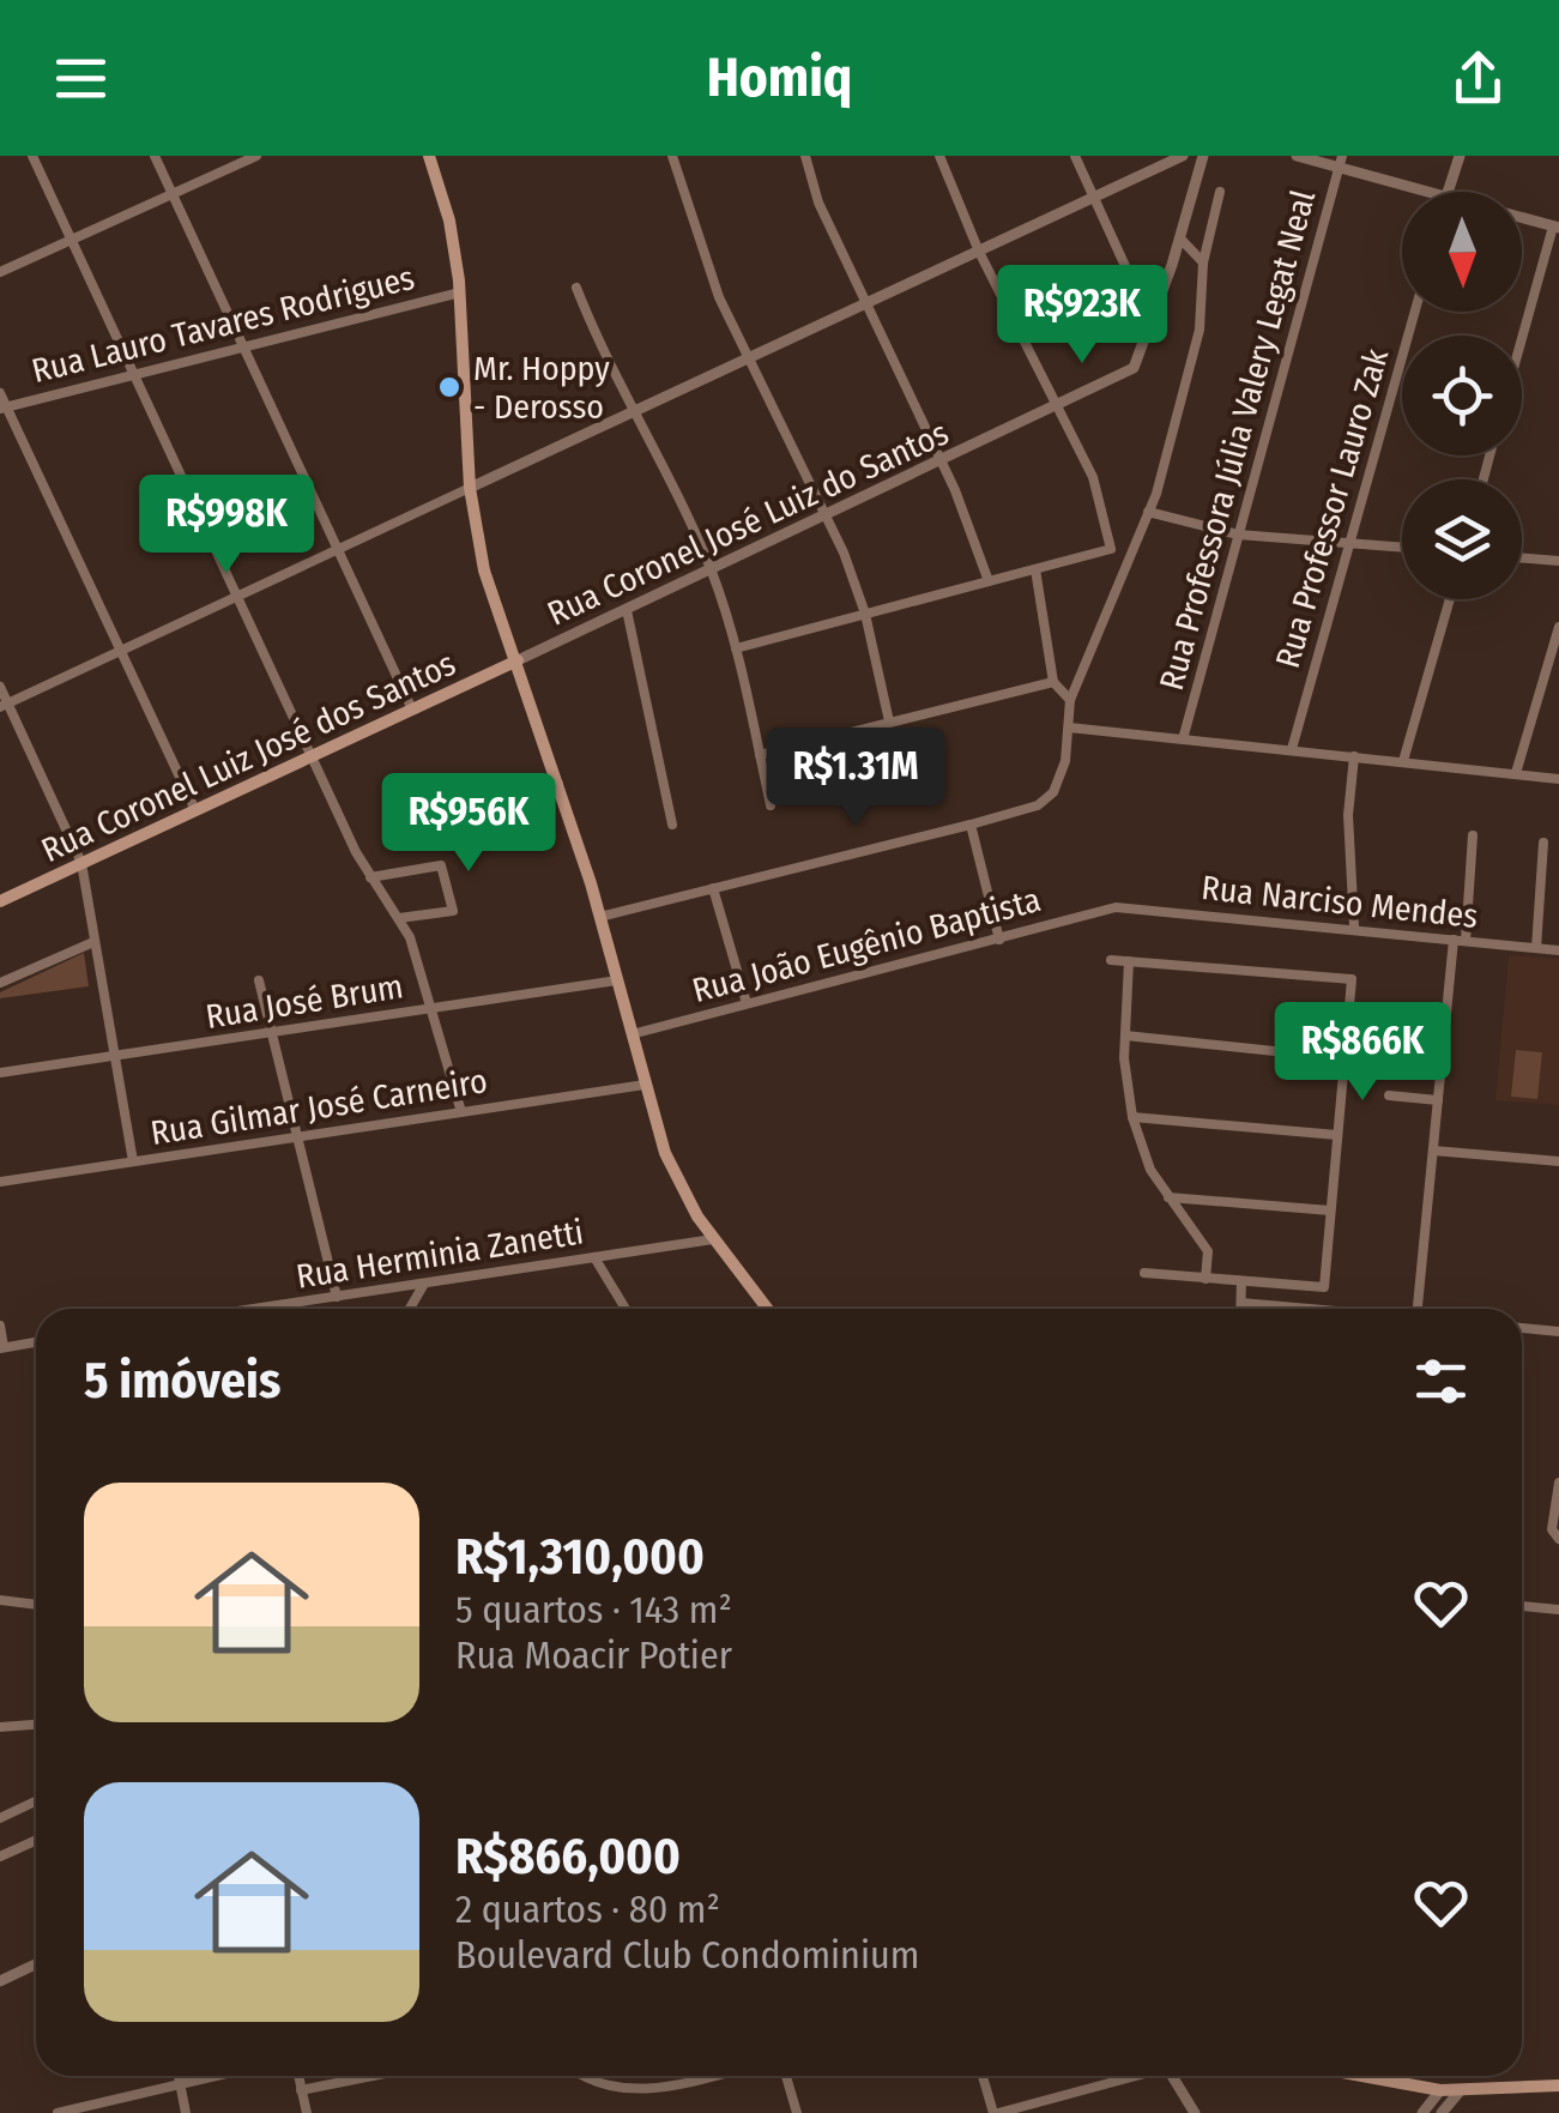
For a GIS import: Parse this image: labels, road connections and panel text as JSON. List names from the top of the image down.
{
  "streets": {
    "main road": ["Rua Coronel Luiz José dos Santos"],
    "street": [
      "Rua Lauro Tavares Rodrigues",
      "Rua Professora Júlia Valery Legat Neal",
      "Rua Professor Lauro Zak",
      "Rua Coronel José Luiz do Santos",
      "Rua Narciso Mendes",
      "Rua João Eugênio Baptista",
      "Rua José Brum",
      "Rua Gilmar José Carneiro",
      "Rua Herminia Zanetti"
    ]
  },
  "crossings": [
    ["Rua Coronel José Luiz do Santos", "Rua Coronel Luiz José dos Santos"],
    ["Rua Narciso Mendes", "Rua João Eugênio Baptista"]
  ],
  "places": ["Mr. Hoppy - Derosso"],
  "north": "bottom",
  "page": {
    "header": "Homiq",
    "price": [
      "R$923K",
      "R$998K",
      "R$1.31M",
      "R$956K",
      "R$866K"
    ],
    "heading": "5 imóveis",
    "list": [
      {
        "name": "R$1,310,000",
        "note": "5 quartos · 143 m² · Rua Moacir Potier"
      },
      {
        "name": "R$866,000",
        "note": "2 quartos · 80 m² · Boulevard Club Condominium"
      }
    ]
  }
}
